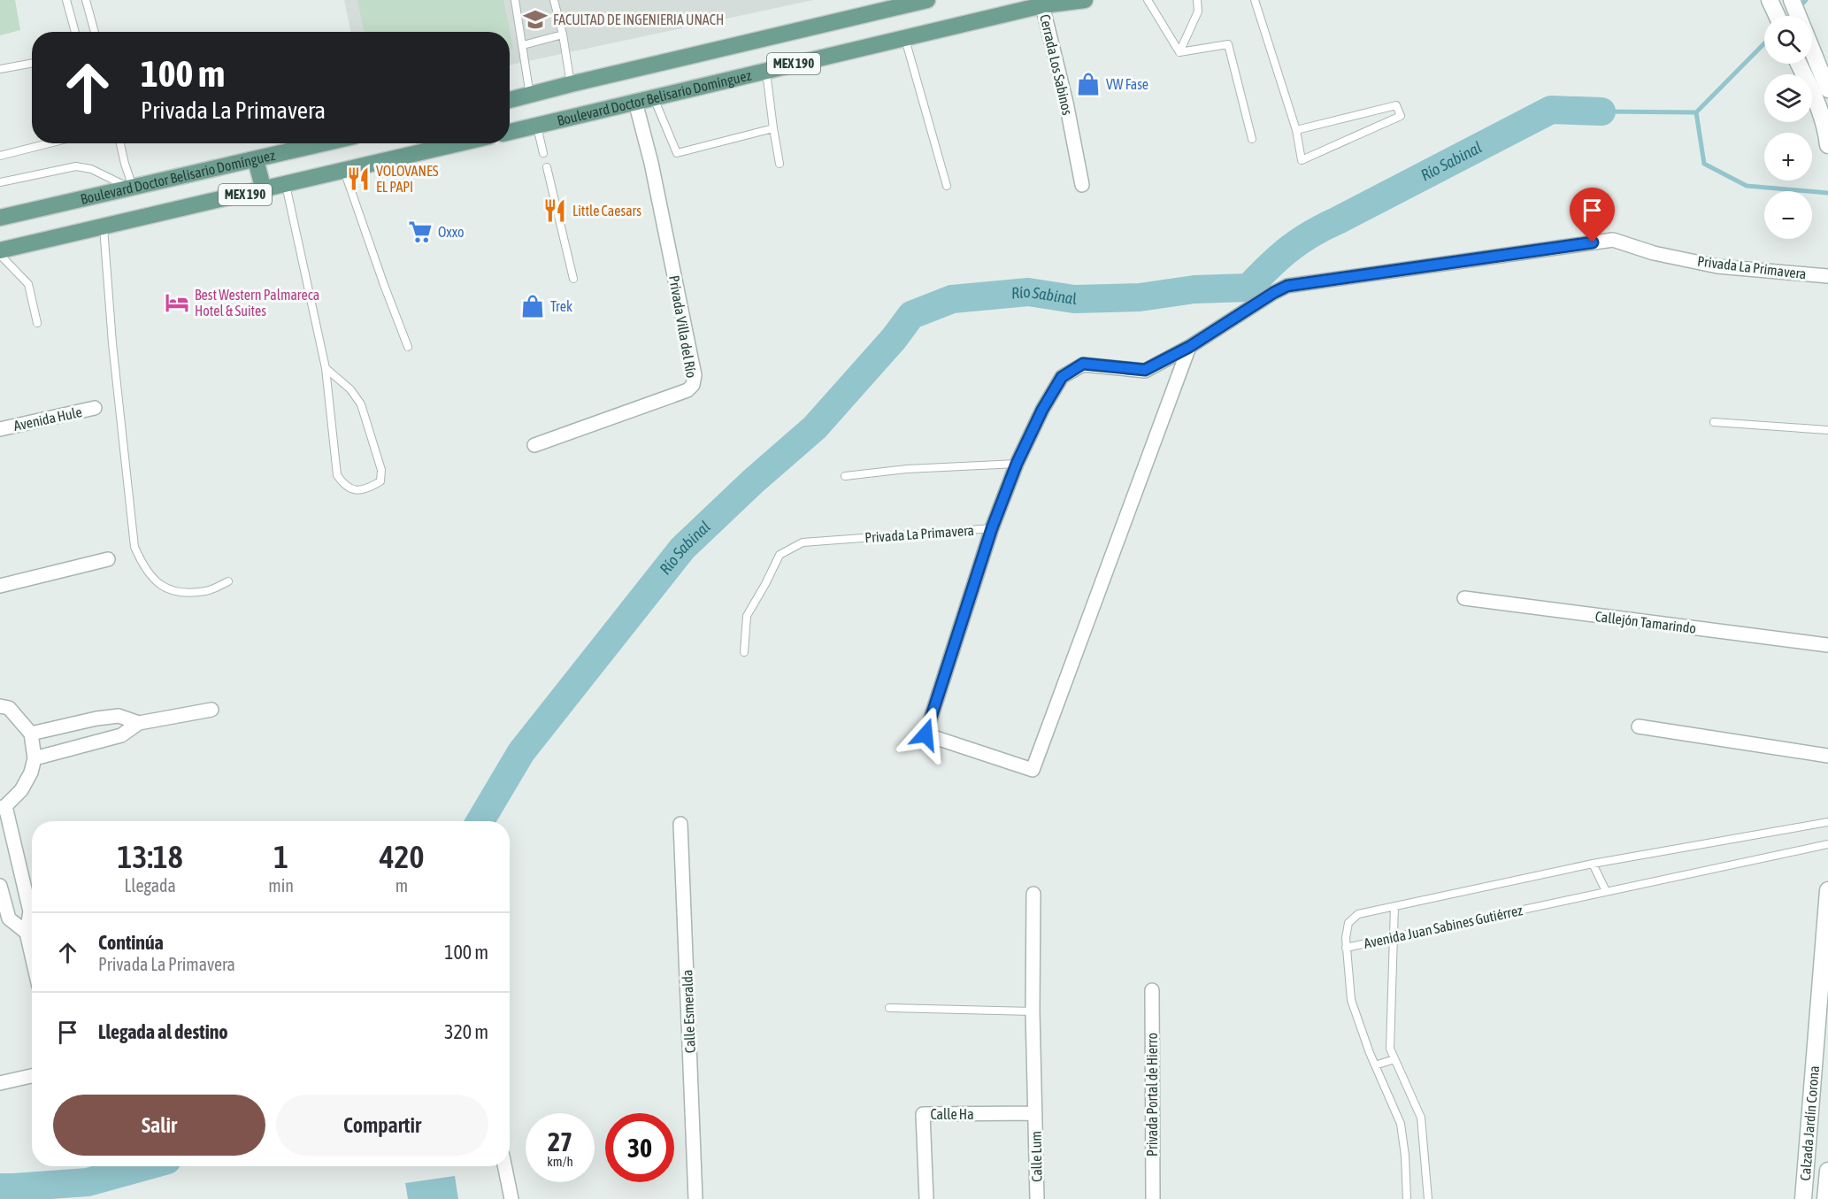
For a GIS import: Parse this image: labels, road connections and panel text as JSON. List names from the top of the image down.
{
  "streets": {
    "main road": ["MEX 190", "Boulevard Doctor Belisario Domínguez", "Calzada Jardín Corona"],
    "street": [
      "Cerrada Los Sabinos",
      "Privada La Primavera",
      "Privada Villa del Río",
      "Avenida Hule",
      "Callejón Tamarindo",
      "Calle Esmeralda",
      "Privada Portal de Hierro",
      "Calle Ha",
      "Calle Lum"
    ],
    "lane": ["Avenida Juan Sabines Gutiérrez"]
  },
  "crossings": [
    ["Cerrada Los Sabinos", "Boulevard Doctor Belisario Domínguez"],
    ["Boulevard Doctor Belisario Domínguez", "Privada Villa del Río"],
    ["Calle Ha", "Calle Lum"]
  ],
  "water": ["Río Sabinal"],
  "places": {
    "school or university": ["FACULTAD DE INGENIERIA UNACH"],
    "shop": ["VW Fase", "Trek"],
    "restaurant": ["VOLOVANES EL PAPI", "Little Caesars"],
    "supermarket": ["Oxxo"],
    "hotel": ["Best Western Palmareca Hotel & Suites"]
  },
  "page": {
    "map_buttons": ["+", "−"],
    "turn": ["100 m", "Privada La Primavera"],
    "eta": [
      "13:18",
      "Llegada",
      "1",
      "min",
      "420",
      "m"
    ],
    "list": [
      {
        "name": "Continúa",
        "note": "Privada La Primavera",
        "value": "100 m"
      },
      {
        "name": "Llegada al destino",
        "value": "320 m"
      }
    ],
    "buttons": ["Salir", "Compartir"],
    "speed": "27 km/h",
    "limit": "30"
  }
}
